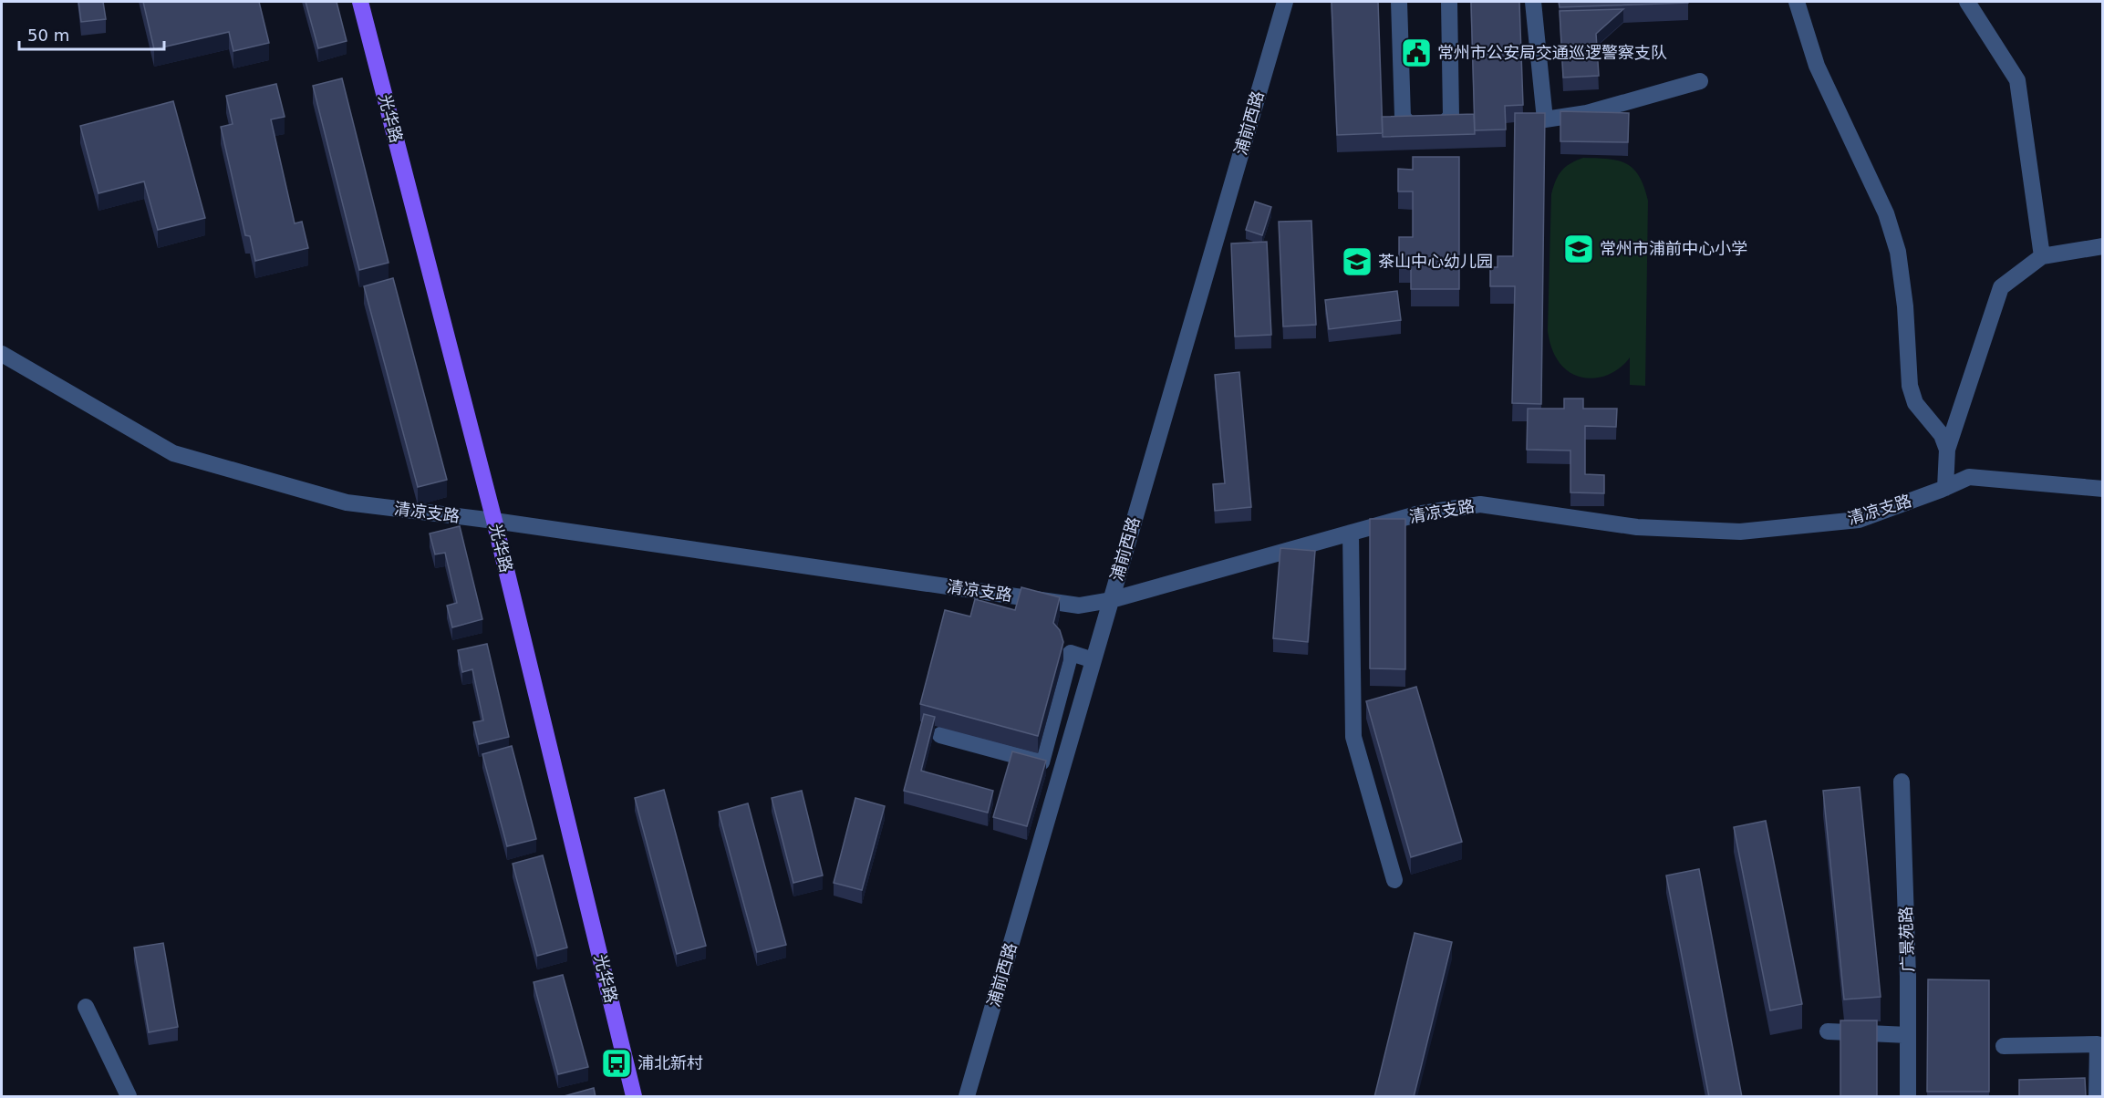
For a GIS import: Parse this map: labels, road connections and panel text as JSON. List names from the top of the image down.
{
  "streets": {
    "main road": ["光华路"],
    "street": ["浦前西路", "清凉支路", "广景苑路"]
  },
  "crossings": [
    ["光华路", "清凉支路"],
    ["浦前西路", "清凉支路"]
  ],
  "places": {
    "public building": ["常州市公安局交通巡逻警察支队"],
    "school or university": ["常州市浦前中心小学", "茶山中心幼儿园"],
    "bus stop": ["浦北新村"]
  },
  "scale_bar": "50 m"
}
